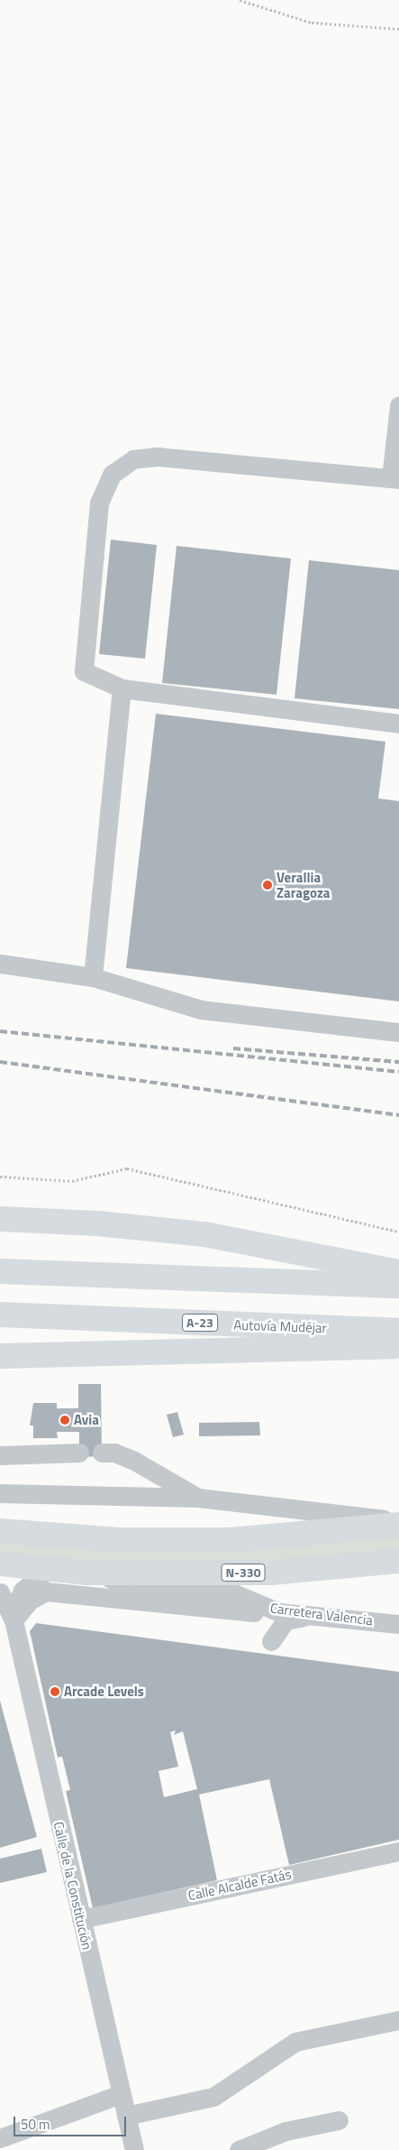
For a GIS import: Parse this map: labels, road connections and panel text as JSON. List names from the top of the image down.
{
  "streets": {
    "highway": ["A-23", "Autovía Mudéjar", "N-330"],
    "street": ["Carretera Valencia", "Calle Alcalde Fatás", "Calle de la Constitución"]
  },
  "crossings": [
    ["N-330", "Carretera Valencia"],
    ["N-330", "Calle de la Constitución"],
    ["Calle Alcalde Fatás", "Calle de la Constitución"]
  ],
  "places": ["Verallia Zaragoza", "Avia", "Arcade Levels"],
  "scale_bar": "50 m"
}
